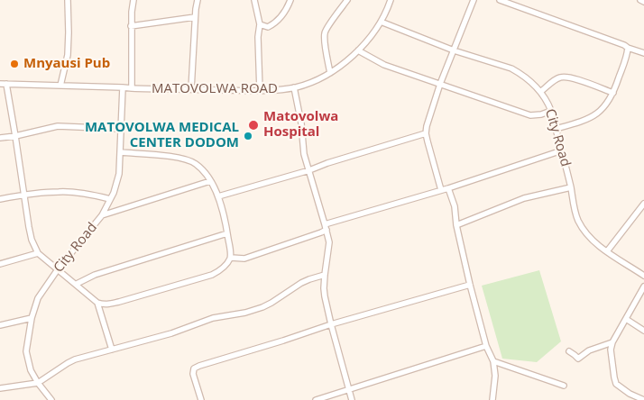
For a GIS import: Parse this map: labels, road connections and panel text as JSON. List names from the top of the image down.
{
  "streets": {
    "street": ["MATOVOLWA ROAD", "City Road"]
  },
  "crossings": [
    ["MATOVOLWA ROAD", "City Road"]
  ],
  "places": ["Mnyausi Pub", "Matovolwa Hospital", "MATOVOLWA MEDICAL CENTER DODOM"]
}
